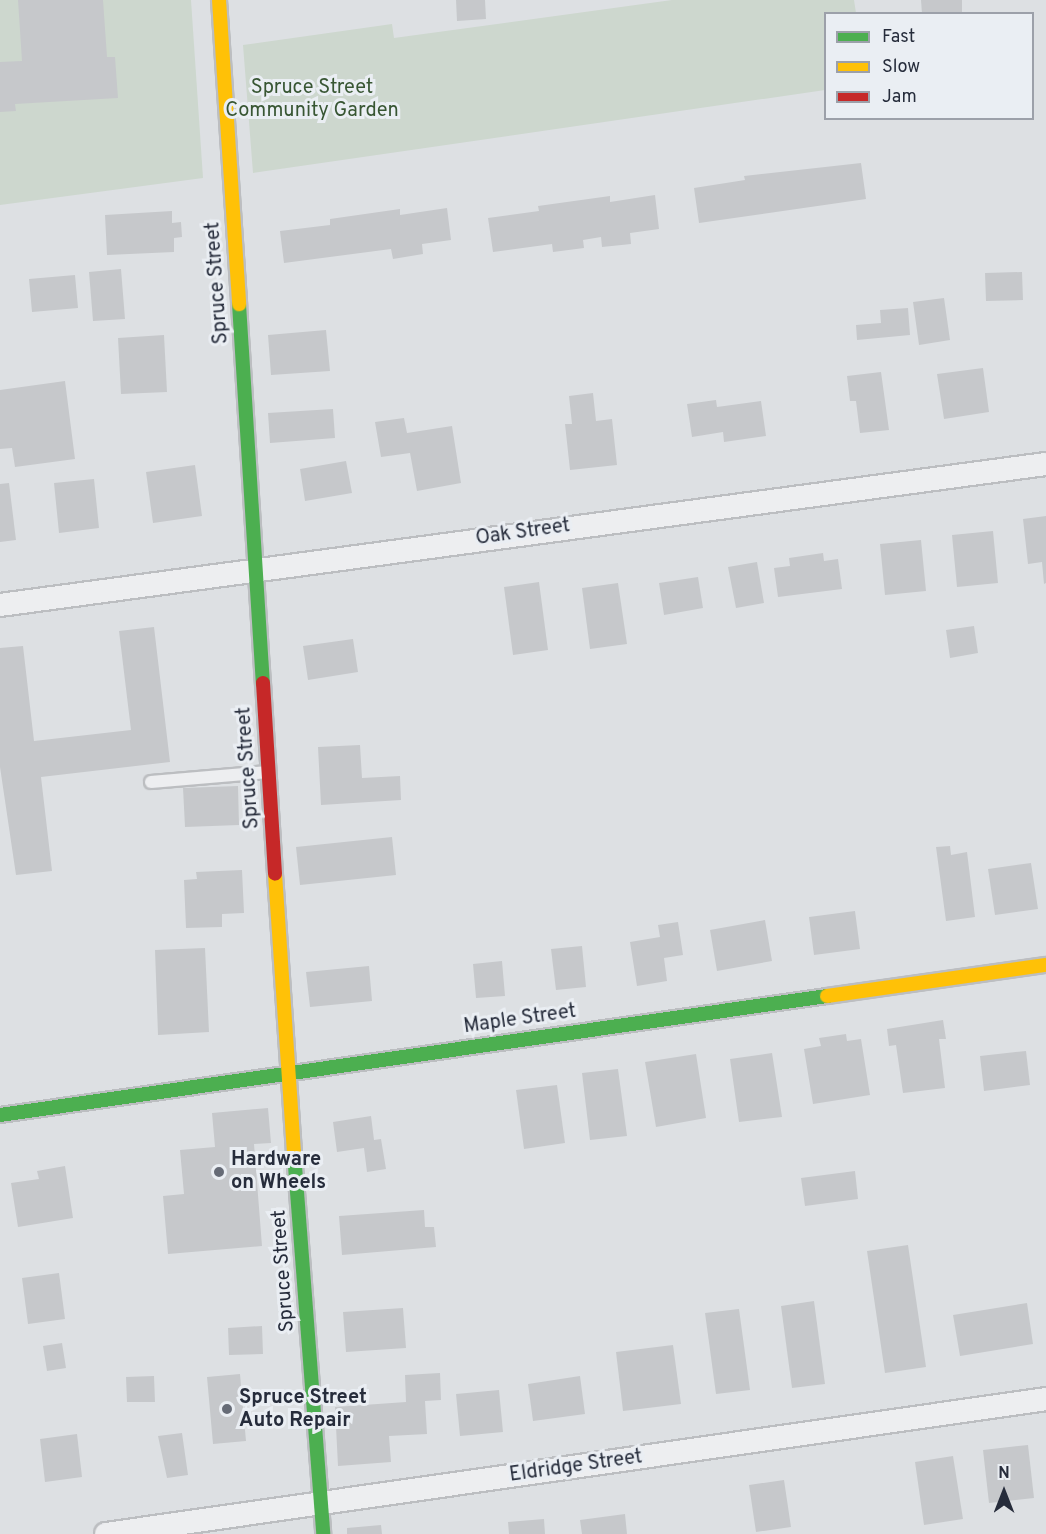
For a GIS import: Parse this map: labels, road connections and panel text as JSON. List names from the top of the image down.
{
  "streets": {
    "street": [
      "Spruce Street",
      "Oak Street",
      "Maple Street",
      "Eldridge Street"
    ]
  },
  "crossings": [
    ["Spruce Street", "Oak Street"],
    ["Spruce Street", "Maple Street"],
    ["Spruce Street", "Eldridge Street"]
  ],
  "parks": ["Spruce Street Community Garden"],
  "places": ["Hardware on Wheels", "Spruce Street Auto Repair"],
  "legend": ["Fast", "Slow", "Jam"],
  "north": "top"
}
